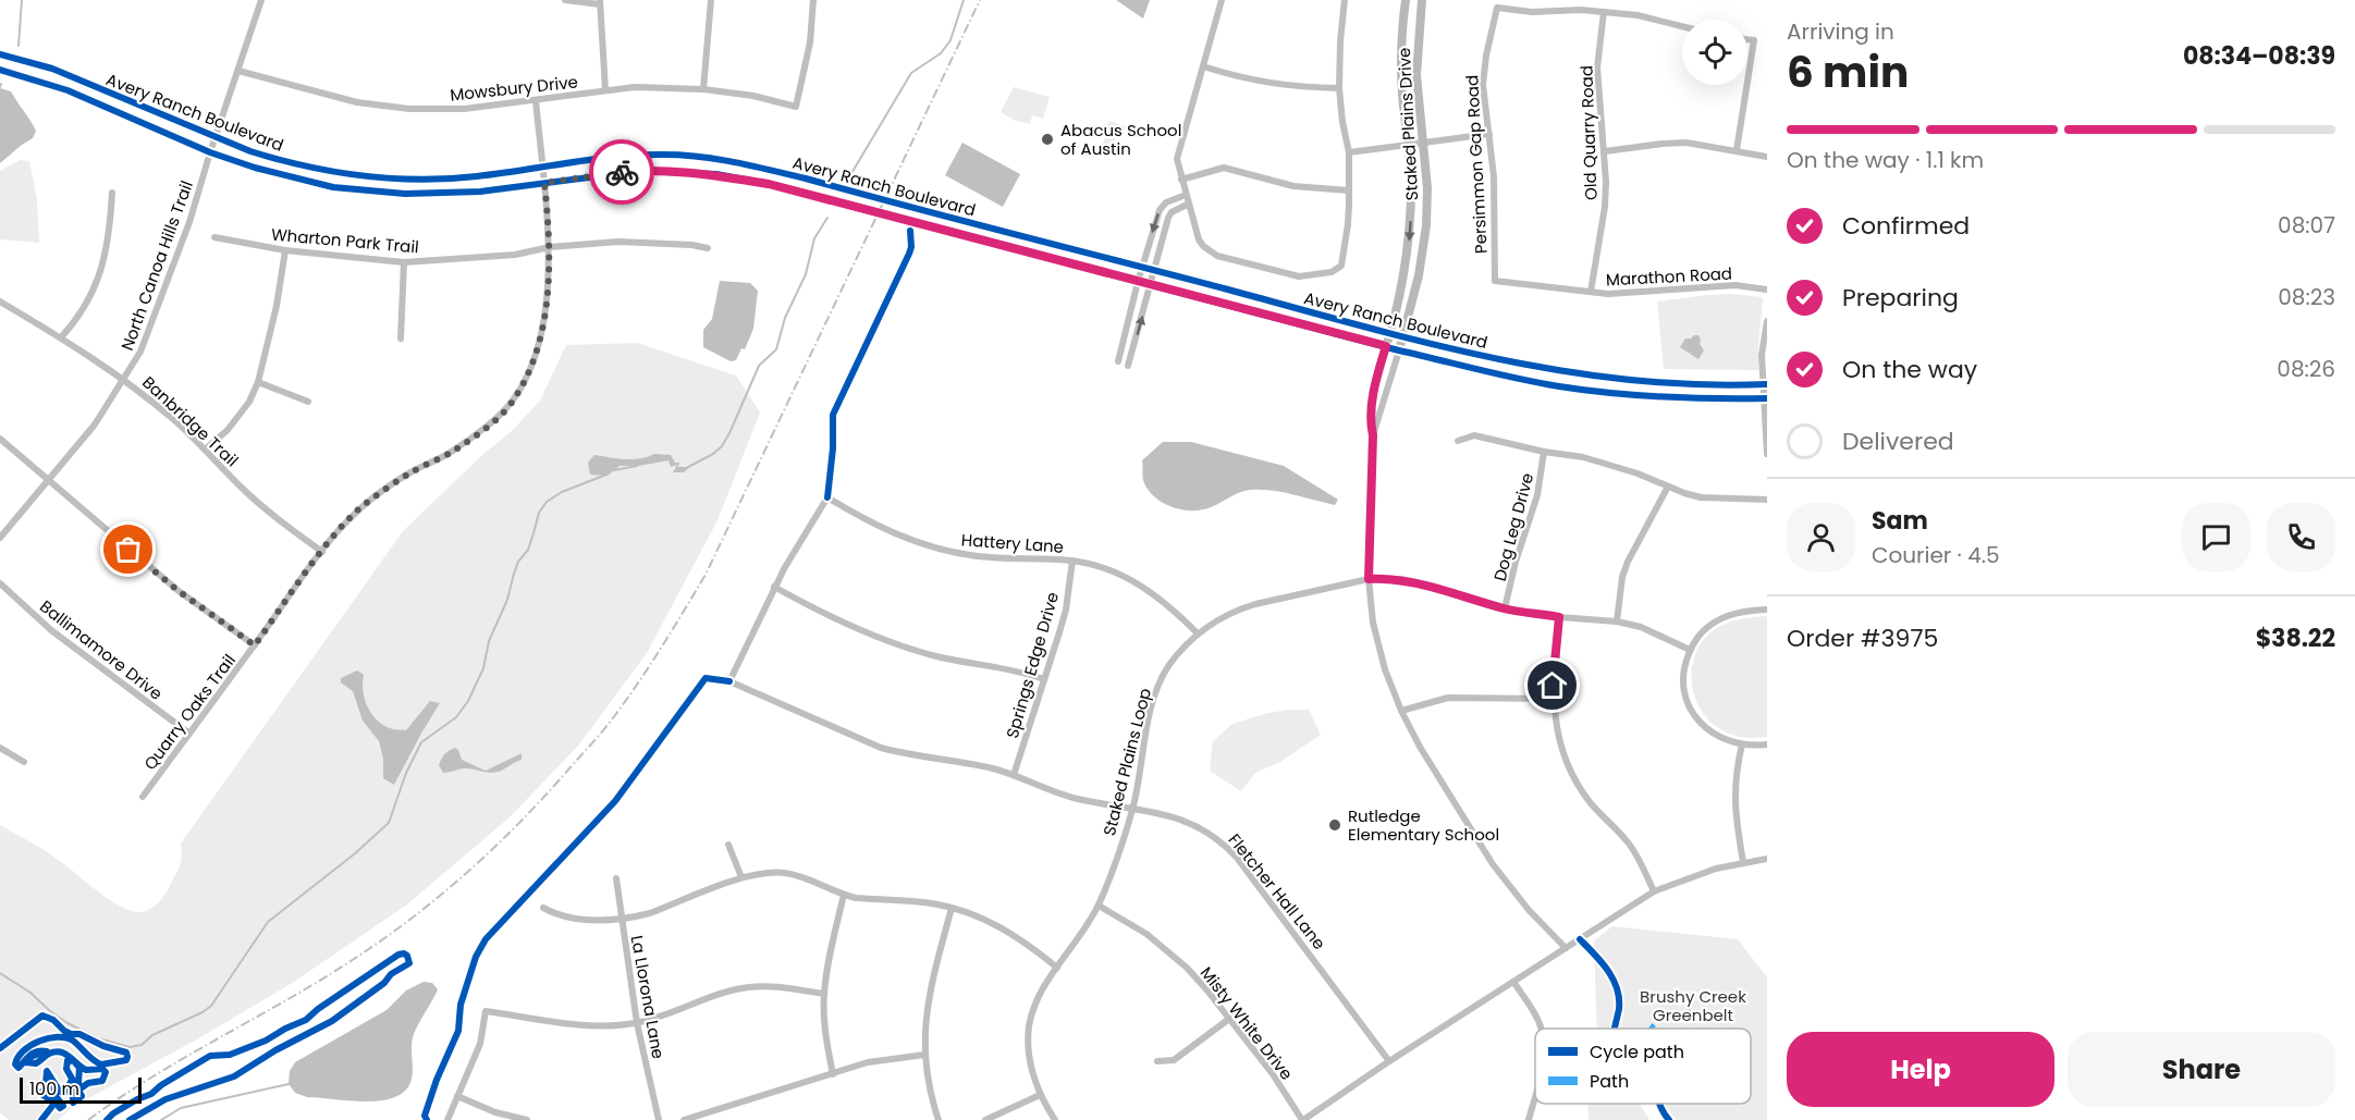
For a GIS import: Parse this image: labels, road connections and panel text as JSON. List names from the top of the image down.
{
  "streets": {
    "main road": ["Avery Ranch Boulevard", "Staked Plains Drive"],
    "street": [
      "Mowsbury Drive",
      "Old Quarry Road",
      "Persimmon Gap Road",
      "Wharton Park Trail",
      "North Canoa Hills Trail",
      "Marathon Road",
      "Banbridge Trail",
      "Dog Leg Drive",
      "Hattery Lane",
      "Ballimamore Drive",
      "Springs Edge Drive",
      "Quarry Oaks Trail",
      "Staked Plains Loop",
      "Fletcher Hall Lane",
      "La Llorona Lane",
      "Misty White Drive"
    ]
  },
  "crossings": [
    ["Mowsbury Drive", "North Canoa Hills Trail"],
    ["Mowsbury Drive", "Quarry Oaks Trail"],
    ["Avery Ranch Boulevard", "Staked Plains Drive"],
    ["Avery Ranch Boulevard", "North Canoa Hills Trail"],
    ["Avery Ranch Boulevard", "Quarry Oaks Trail"],
    ["Staked Plains Drive", "Staked Plains Loop"],
    ["Old Quarry Road", "Persimmon Gap Road"],
    ["Old Quarry Road", "Marathon Road"],
    ["Persimmon Gap Road", "Marathon Road"],
    ["Wharton Park Trail", "Quarry Oaks Trail"],
    ["North Canoa Hills Trail", "Banbridge Trail"],
    ["Banbridge Trail", "Quarry Oaks Trail"],
    ["Dog Leg Drive", "Staked Plains Loop"],
    ["Hattery Lane", "Springs Edge Drive"],
    ["Hattery Lane", "Staked Plains Loop"],
    ["Hattery Lane", "Fletcher Hall Lane"],
    ["Ballimamore Drive", "Quarry Oaks Trail"],
    ["Springs Edge Drive", "Fletcher Hall Lane"],
    ["Staked Plains Loop", "Fletcher Hall Lane"],
    ["Staked Plains Loop", "Misty White Drive"]
  ],
  "parks": ["Brushy Creek Greenbelt"],
  "places": ["Abacus School of Austin", "Rutledge Elementary School"],
  "legend": ["Cycle path", "Path"],
  "scale_bar": "100 m",
  "page": {
    "heading": ["6 min", "Arriving in", "08:34–08:39"],
    "panel": [
      "Sam",
      "Courier · 4.5",
      "Order #3975",
      "$38.22"
    ],
    "bar": "On the way · 1.1 km",
    "list": [
      ["Confirmed", "08:07"],
      ["Preparing", "08:23"],
      ["On the way", "08:26"],
      "Delivered"
    ],
    "buttons": ["Help", "Share"],
    "scale": "100 m"
  }
}
